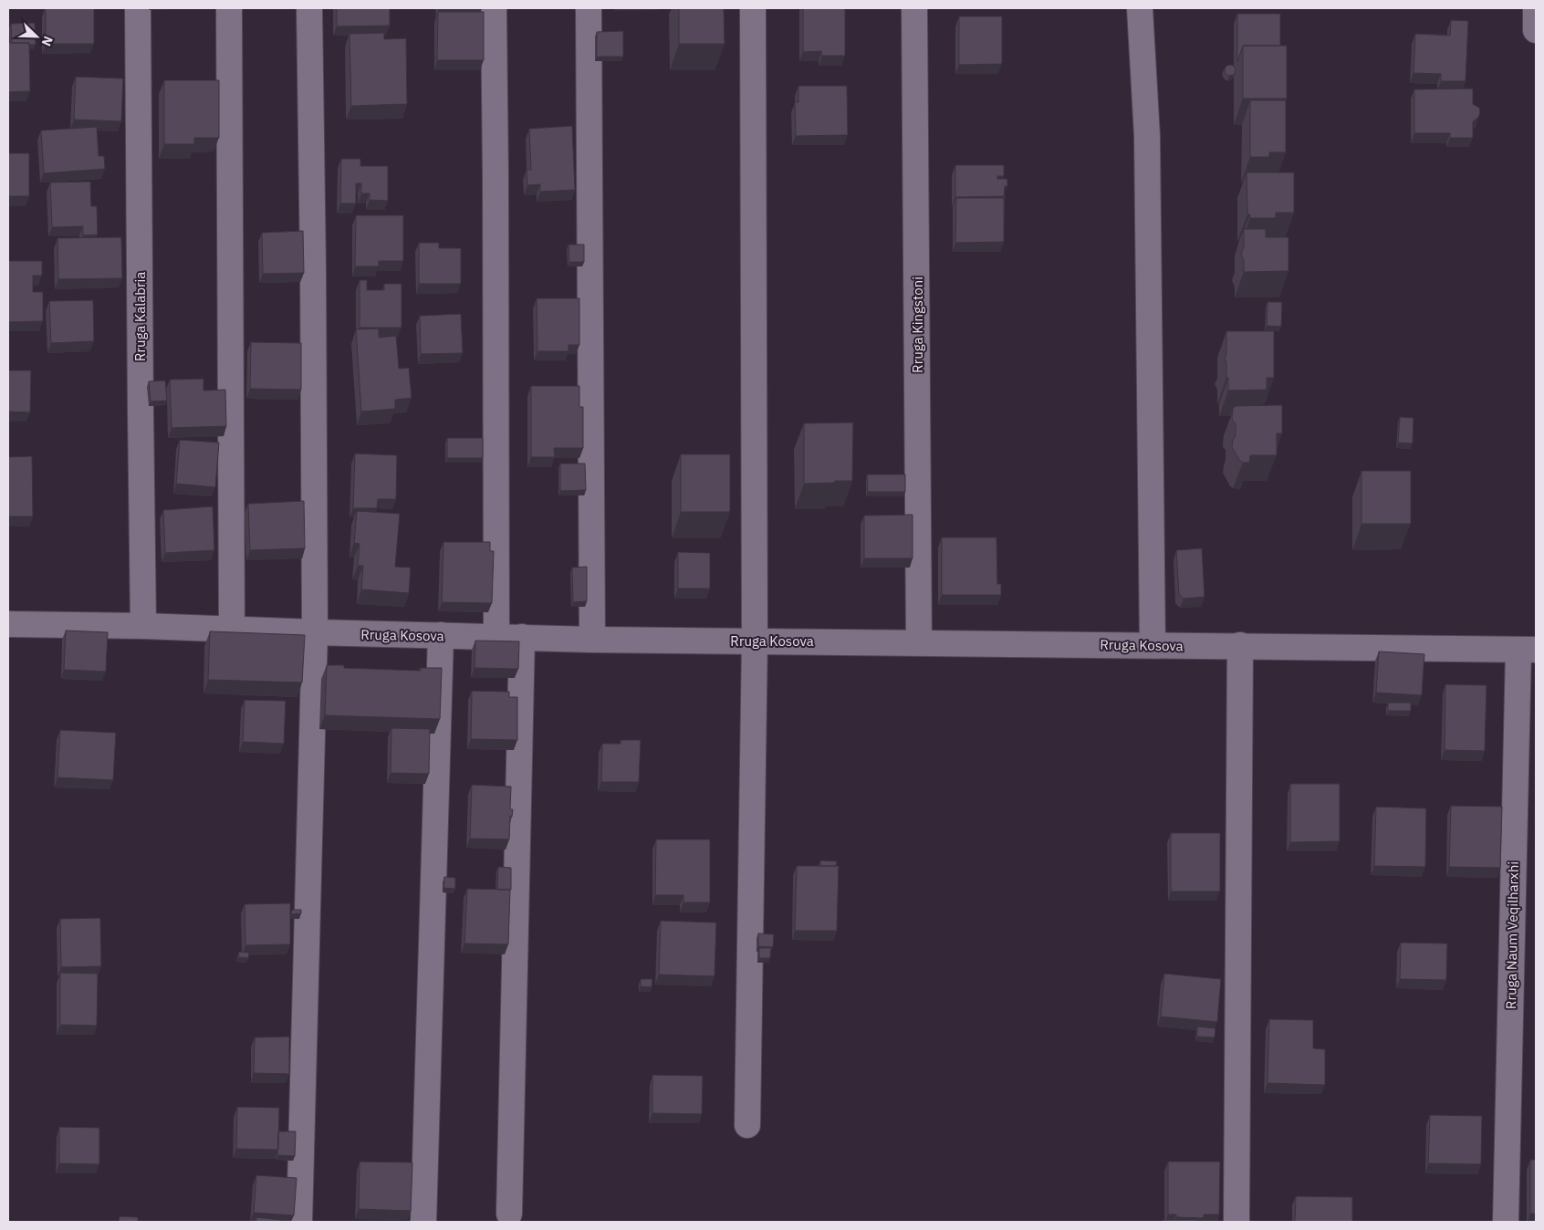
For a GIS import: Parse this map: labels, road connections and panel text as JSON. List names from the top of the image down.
{
  "streets": {
    "street": [
      "Rruga Kalabria",
      "Rruga Kingstoni",
      "Rruga Kosova",
      "Rruga Naum Veqilharxhi"
    ]
  },
  "crossings": [
    ["Rruga Kalabria", "Rruga Kosova"],
    ["Rruga Kingstoni", "Rruga Kosova"],
    ["Rruga Kosova", "Rruga Naum Veqilharxhi"]
  ],
  "north": "bottom right"
}
